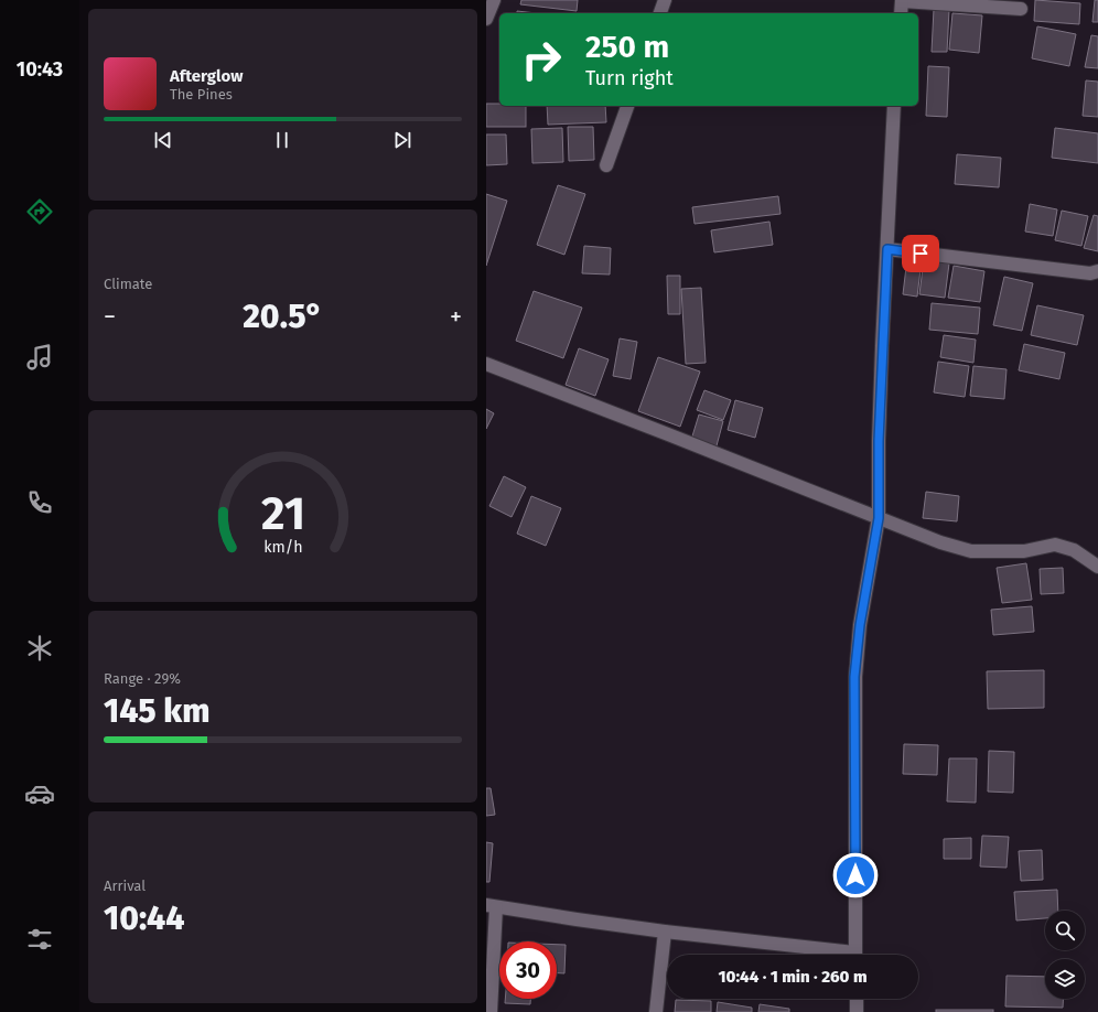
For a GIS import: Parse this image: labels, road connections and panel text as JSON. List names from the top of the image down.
{
  "page": {
    "tabs": "10:43",
    "turn": ["250 m", "Turn right"],
    "song": ["Afterglow", "The Pines"],
    "tile": [
      "Climate",
      ["Range · 29%", "145 km"],
      ["Arrival", "10:44"]
    ],
    "heat": ["−", "20.5°", "+"],
    "limit": "30",
    "trip": "10:44 · 1 min · 260 m",
    "gauge": ["21", "km/h"]
  }
}
